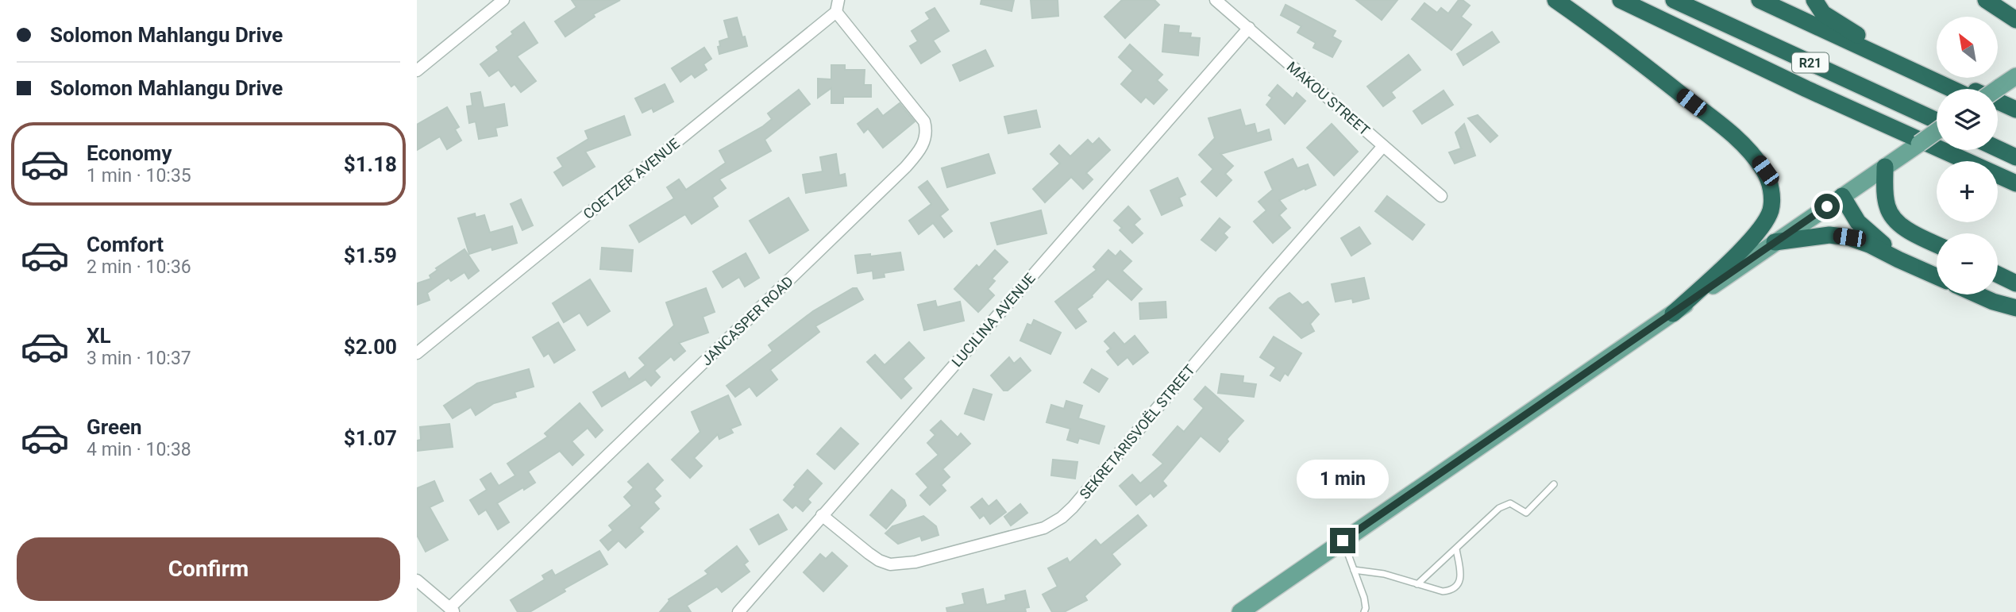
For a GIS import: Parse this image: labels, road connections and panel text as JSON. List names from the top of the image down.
{
  "streets": {
    "highway": ["R21"],
    "street": [
      "MAKOU STREET",
      "COETZER AVENUE",
      "LUCILINA AVENUE",
      "JANCASPER ROAD",
      "SEKRETARISVOËL STREET"
    ]
  },
  "crossings": [
    ["MAKOU STREET", "LUCILINA AVENUE"],
    ["MAKOU STREET", "SEKRETARISVOËL STREET"],
    ["COETZER AVENUE", "JANCASPER ROAD"],
    ["LUCILINA AVENUE", "SEKRETARISVOËL STREET"]
  ],
  "north": "top left",
  "page": {
    "banner": ["Solomon Mahlangu Drive", "Solomon Mahlangu Drive"],
    "map_buttons": ["+", "−"],
    "list": [
      {
        "name": "Economy",
        "note": "1 min · 10:35",
        "value": "$1.18"
      },
      {
        "name": "Comfort",
        "note": "2 min · 10:36",
        "value": "$1.59"
      },
      {
        "name": "XL",
        "note": "3 min · 10:37",
        "value": "$2.00"
      },
      {
        "name": "Green",
        "note": "4 min · 10:38",
        "value": "$1.07"
      }
    ],
    "bubble": "1 min",
    "buttons": "Confirm"
  }
}
